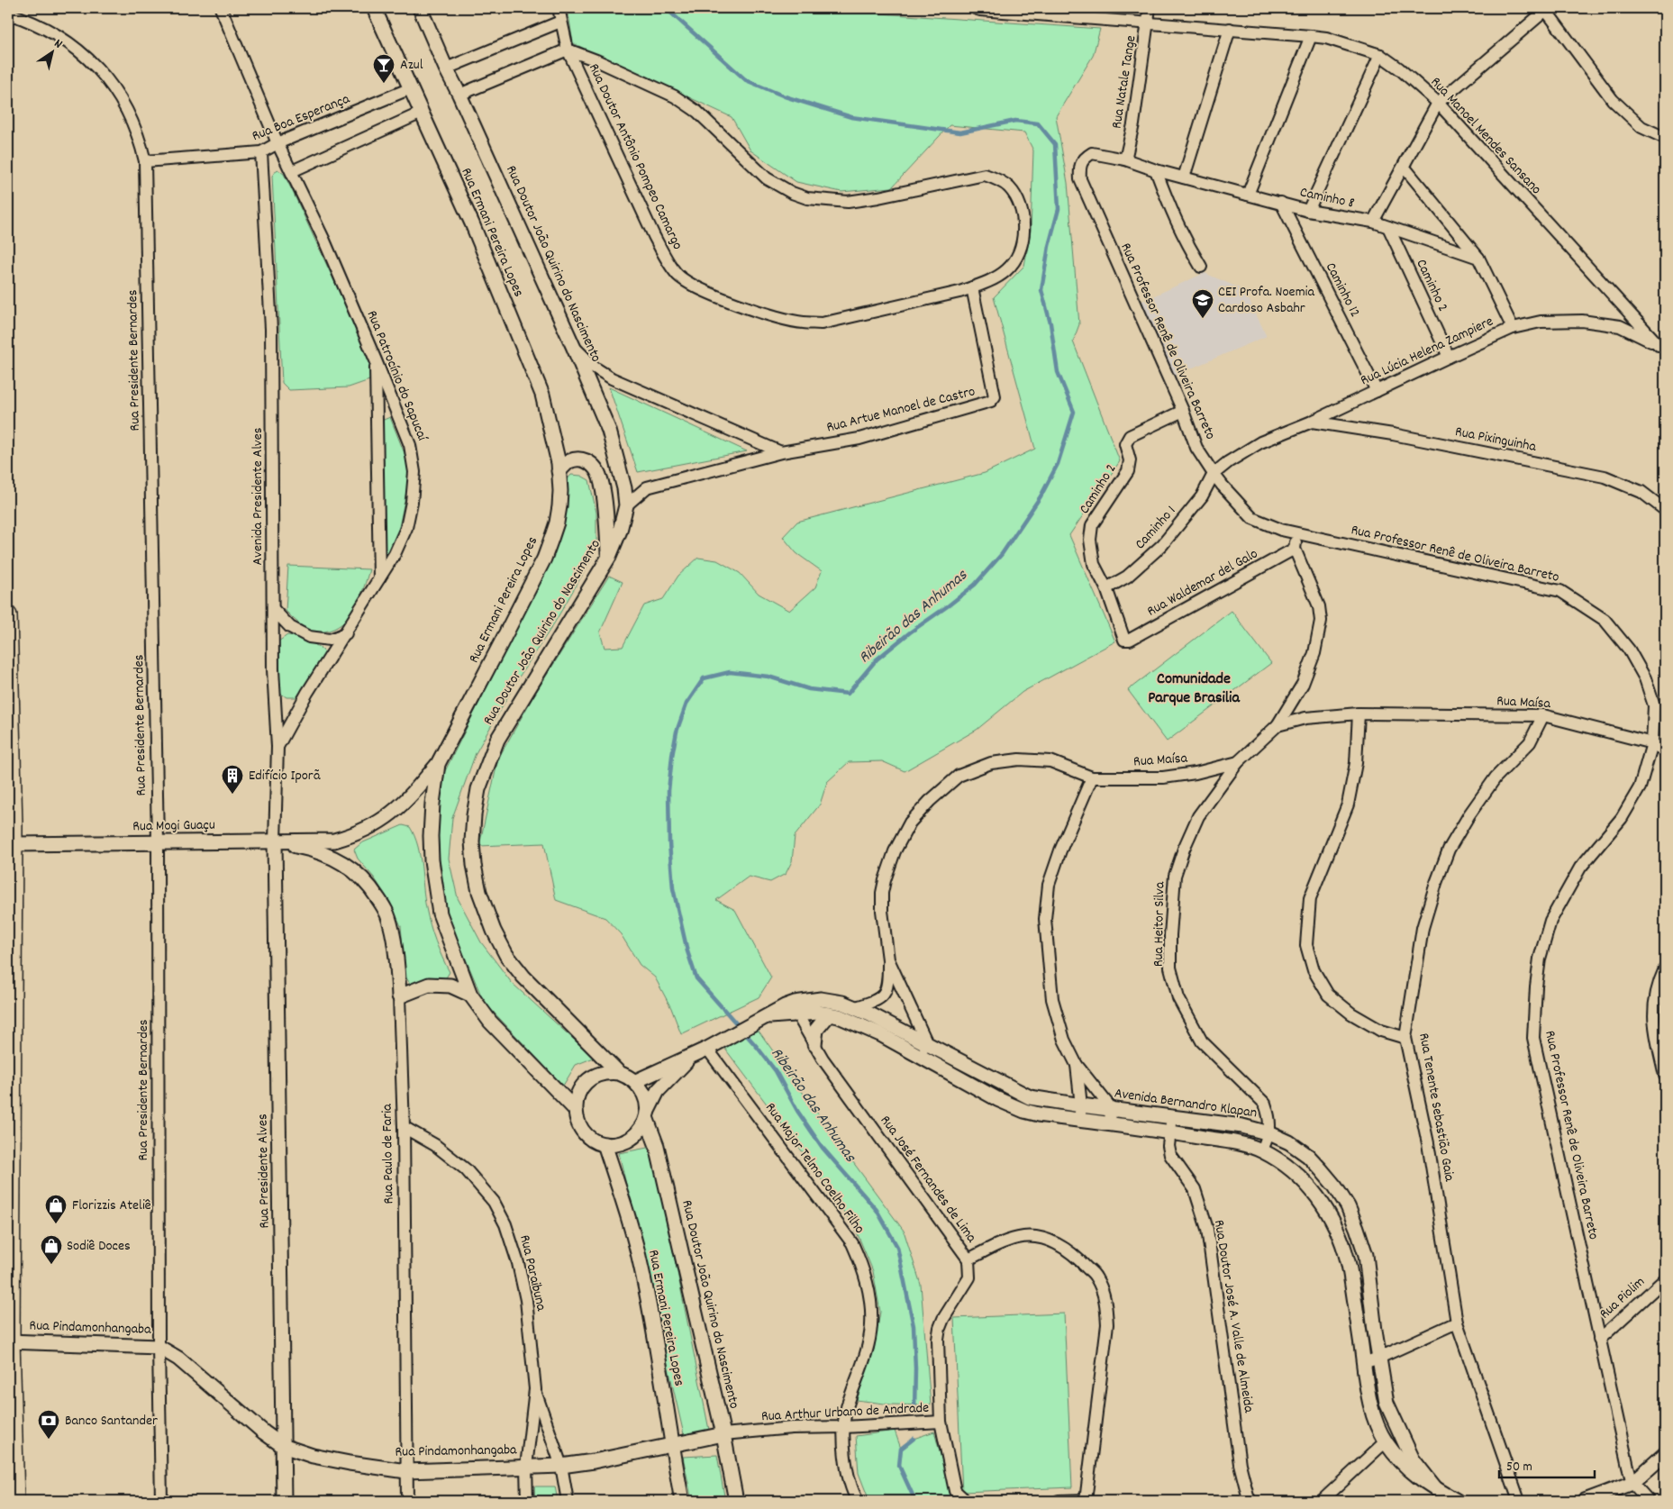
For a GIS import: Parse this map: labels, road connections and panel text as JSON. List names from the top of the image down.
{
  "streets": {
    "street": [
      "Rua Natale Tange",
      "Rua Boa Esperança",
      "Rua Manoel Mendes Sansano",
      "Rua Doutor Antônio Pompeo Camargo",
      "Caminho 8",
      "Rua Ermani Pereira Lopes",
      "Rua Doutor João Quirino do Nascimento",
      "Caminho 2",
      "Caminho 12",
      "Rua Professor Renê de Oliveira Barreto",
      "Rua Lúcia Helena Zampiere",
      "Rua Presidente Bernardes",
      "Rua Patrocínio do Sapucaí",
      "Rua Artue Manoel de Castro",
      "Rua Pixinguinha",
      "Avenida Presidente Alves",
      "Caminho 1",
      "Rua Waldemar del Galo",
      "Rua Maísa",
      "Rua Mogi Guaçu",
      "Rua Heitor Silva",
      "Avenida Bernandro Klapan",
      "Rua Tenente Sebastião Gaia",
      "Rua Paulo de Faria",
      "Rua Major Telmo Coelho Filho",
      "Rua Presidente Alves",
      "Rua José Fernandes de Lima",
      "Rua Paraibuna",
      "Rua Piolim",
      "Rua Doutor José A. Valle de Almeida",
      "Rua Pindamonhangaba",
      "Rua Arthur Urbano de Andrade"
    ]
  },
  "crossings": [
    ["Rua Natale Tange", "Rua Manoel Mendes Sansano"],
    ["Rua Natale Tange", "Caminho 8"],
    ["Rua Boa Esperança", "Rua Ermani Pereira Lopes"],
    ["Rua Boa Esperança", "Rua Presidente Bernardes"],
    ["Rua Boa Esperança", "Rua Patrocínio do Sapucaí"],
    ["Rua Boa Esperança", "Avenida Presidente Alves"],
    ["Rua Manoel Mendes Sansano", "Rua Lúcia Helena Zampiere"],
    ["Rua Doutor Antônio Pompeo Camargo", "Rua Artue Manoel de Castro"],
    ["Caminho 8", "Caminho 2"],
    ["Caminho 8", "Caminho 12"],
    ["Caminho 8", "Rua Professor Renê de Oliveira Barreto"],
    ["Rua Ermani Pereira Lopes", "Rua Doutor João Quirino do Nascimento"],
    ["Rua Ermani Pereira Lopes", "Avenida Bernandro Klapan"],
    ["Rua Ermani Pereira Lopes", "Rua Pindamonhangaba"],
    ["Rua Doutor João Quirino do Nascimento", "Rua Artue Manoel de Castro"],
    ["Rua Doutor João Quirino do Nascimento", "Avenida Bernandro Klapan"],
    ["Rua Doutor João Quirino do Nascimento", "Rua Pindamonhangaba"],
    ["Rua Doutor João Quirino do Nascimento", "Rua Arthur Urbano de Andrade"],
    ["Caminho 2", "Rua Professor Renê de Oliveira Barreto"],
    ["Caminho 2", "Rua Lúcia Helena Zampiere"],
    ["Caminho 2", "Caminho 1"],
    ["Caminho 2", "Rua Waldemar del Galo"],
    ["Caminho 12", "Rua Lúcia Helena Zampiere"],
    ["Rua Professor Renê de Oliveira Barreto", "Rua Lúcia Helena Zampiere"],
    ["Rua Professor Renê de Oliveira Barreto", "Caminho 1"],
    ["Rua Professor Renê de Oliveira Barreto", "Rua Maísa"],
    ["Rua Professor Renê de Oliveira Barreto", "Rua Piolim"],
    ["Rua Lúcia Helena Zampiere", "Rua Pixinguinha"],
    ["Rua Lúcia Helena Zampiere", "Caminho 1"],
    ["Rua Presidente Bernardes", "Rua Mogi Guaçu"],
    ["Rua Presidente Bernardes", "Rua Pindamonhangaba"],
    ["Rua Patrocínio do Sapucaí", "Avenida Presidente Alves"],
    ["Avenida Presidente Alves", "Rua Mogi Guaçu"],
    ["Avenida Presidente Alves", "Rua Paulo de Faria"],
    ["Avenida Presidente Alves", "Rua Presidente Alves"],
    ["Rua Maísa", "Rua Heitor Silva"],
    ["Rua Maísa", "Avenida Bernandro Klapan"],
    ["Rua Maísa", "Rua Tenente Sebastião Gaia"],
    ["Rua Mogi Guaçu", "Rua Paulo de Faria"],
    ["Rua Mogi Guaçu", "Rua Presidente Alves"],
    ["Rua Heitor Silva", "Avenida Bernandro Klapan"],
    ["Avenida Bernandro Klapan", "Rua Major Telmo Coelho Filho"],
    ["Avenida Bernandro Klapan", "Rua José Fernandes de Lima"],
    ["Avenida Bernandro Klapan", "Rua Doutor José A. Valle de Almeida"],
    ["Rua Paulo de Faria", "Rua Presidente Alves"],
    ["Rua Paulo de Faria", "Rua Paraibuna"],
    ["Rua Paulo de Faria", "Rua Pindamonhangaba"],
    ["Rua Major Telmo Coelho Filho", "Rua Arthur Urbano de Andrade"],
    ["Rua Presidente Alves", "Rua Pindamonhangaba"],
    ["Rua José Fernandes de Lima", "Rua Arthur Urbano de Andrade"],
    ["Rua Paraibuna", "Rua Pindamonhangaba"],
    ["Rua Pindamonhangaba", "Rua Arthur Urbano de Andrade"]
  ],
  "districts": ["Comunidade Parque Brasilia"],
  "water": ["Ribeirão das Anhumas"],
  "places": {
    "bar": ["Azul"],
    "school or university": ["CEI Profa. Noemia Cardoso Asbahr"],
    "building": ["Edifício Iporã"],
    "shop": ["Florizzis Ateliê", "Sodiê Doces"],
    "bank": ["Banco Santander"]
  },
  "scale_bar": "50 m",
  "north": "top right"
}
